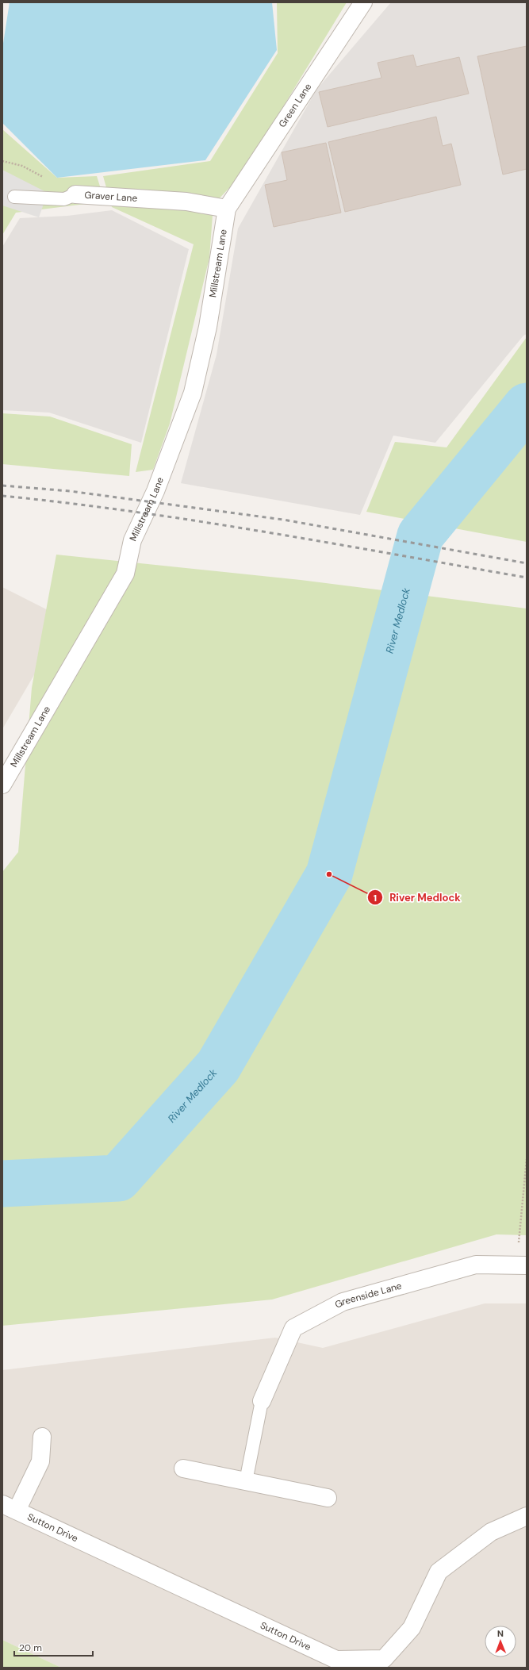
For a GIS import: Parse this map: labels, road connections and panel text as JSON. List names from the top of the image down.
{
  "streets": {
    "street": [
      "Green Lane",
      "Graver Lane",
      "Millstream Lane",
      "Greenside Lane",
      "Sutton Drive"
    ]
  },
  "crossings": [
    ["Green Lane", "Graver Lane"],
    ["Green Lane", "Millstream Lane"],
    ["Graver Lane", "Millstream Lane"]
  ],
  "water": ["River Medlock"],
  "places": ["River Medlock"],
  "scale_bar": "20 m",
  "north": "top"
}
